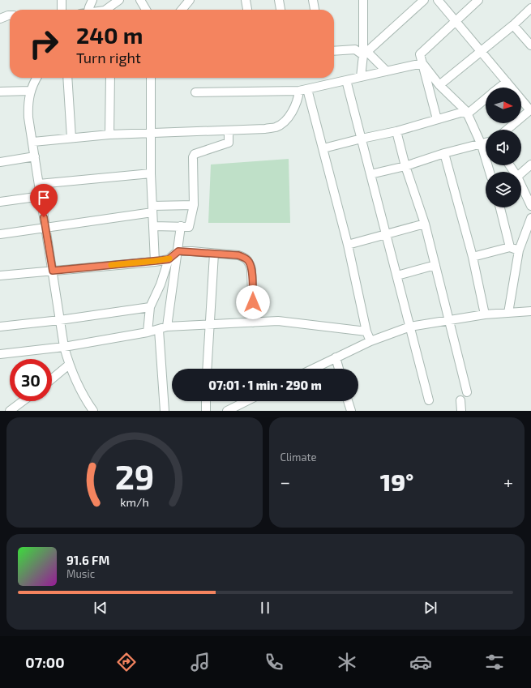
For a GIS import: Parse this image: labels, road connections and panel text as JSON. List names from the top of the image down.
{
  "north": "right",
  "page": {
    "turn": ["240 m", "Turn right"],
    "limit": "30",
    "trip": "07:01 · 1 min · 290 m",
    "tile": "Climate",
    "heat": ["−", "19°", "+"],
    "song": ["91.6 FM", "Music"],
    "tabs": "07:00",
    "gauge": ["29", "km/h"]
  }
}
